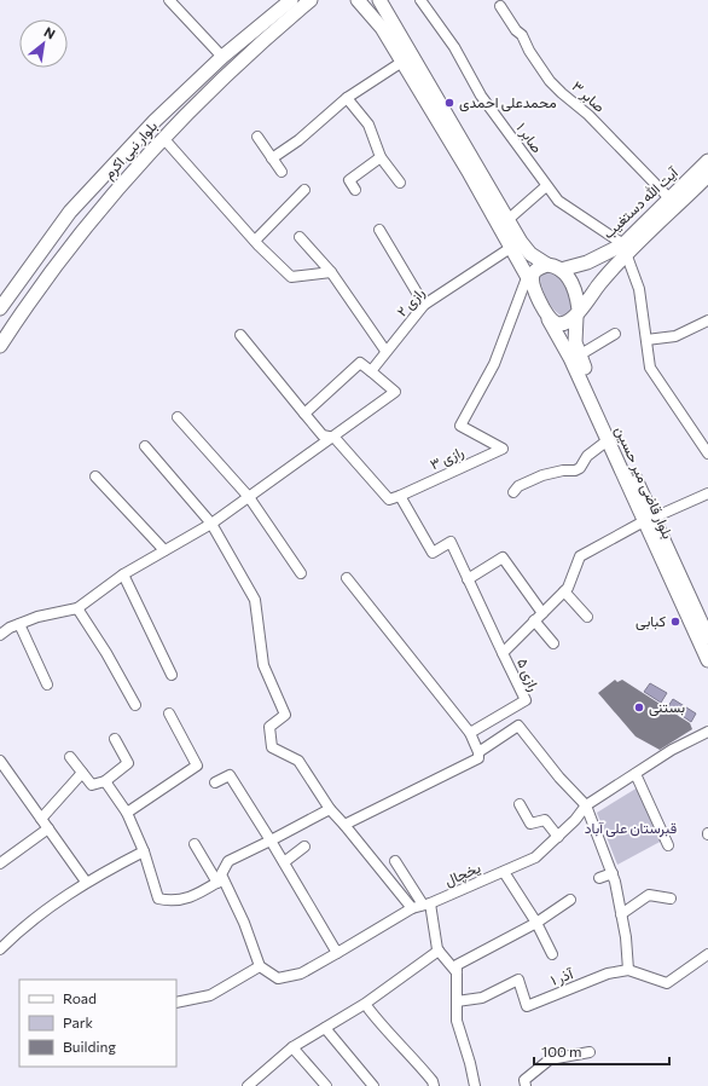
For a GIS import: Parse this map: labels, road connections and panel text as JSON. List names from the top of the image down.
{
  "streets": {
    "main road": ["بلوار نبی اکرم", "آیت الله دستغیب", "بلوار قاضی میر حسین"],
    "street": [
      "صابر ۳",
      "صابر ۱",
      "رازی ۲",
      "رازی ۳",
      "رازی ۵",
      "یخچال",
      "آذر ۱"
    ]
  },
  "crossings": [
    ["صابر ۳", "آیت الله دستغیب"],
    ["صابر ۱", "آیت الله دستغیب"],
    ["آیت الله دستغیب", "رازی ۳"],
    ["آیت الله دستغیب", "بلوار قاضی میر حسین"],
    ["رازی ۳", "بلوار قاضی میر حسین"],
    ["بلوار قاضی میر حسین", "رازی ۵"]
  ],
  "parks": ["قبرستان علی آباد"],
  "places": ["محمدعلی احمدی", "کبابی", "بستنی"],
  "legend": ["Road", "Park", "Building"],
  "scale_bar": "100 m",
  "north": "top right"
}
